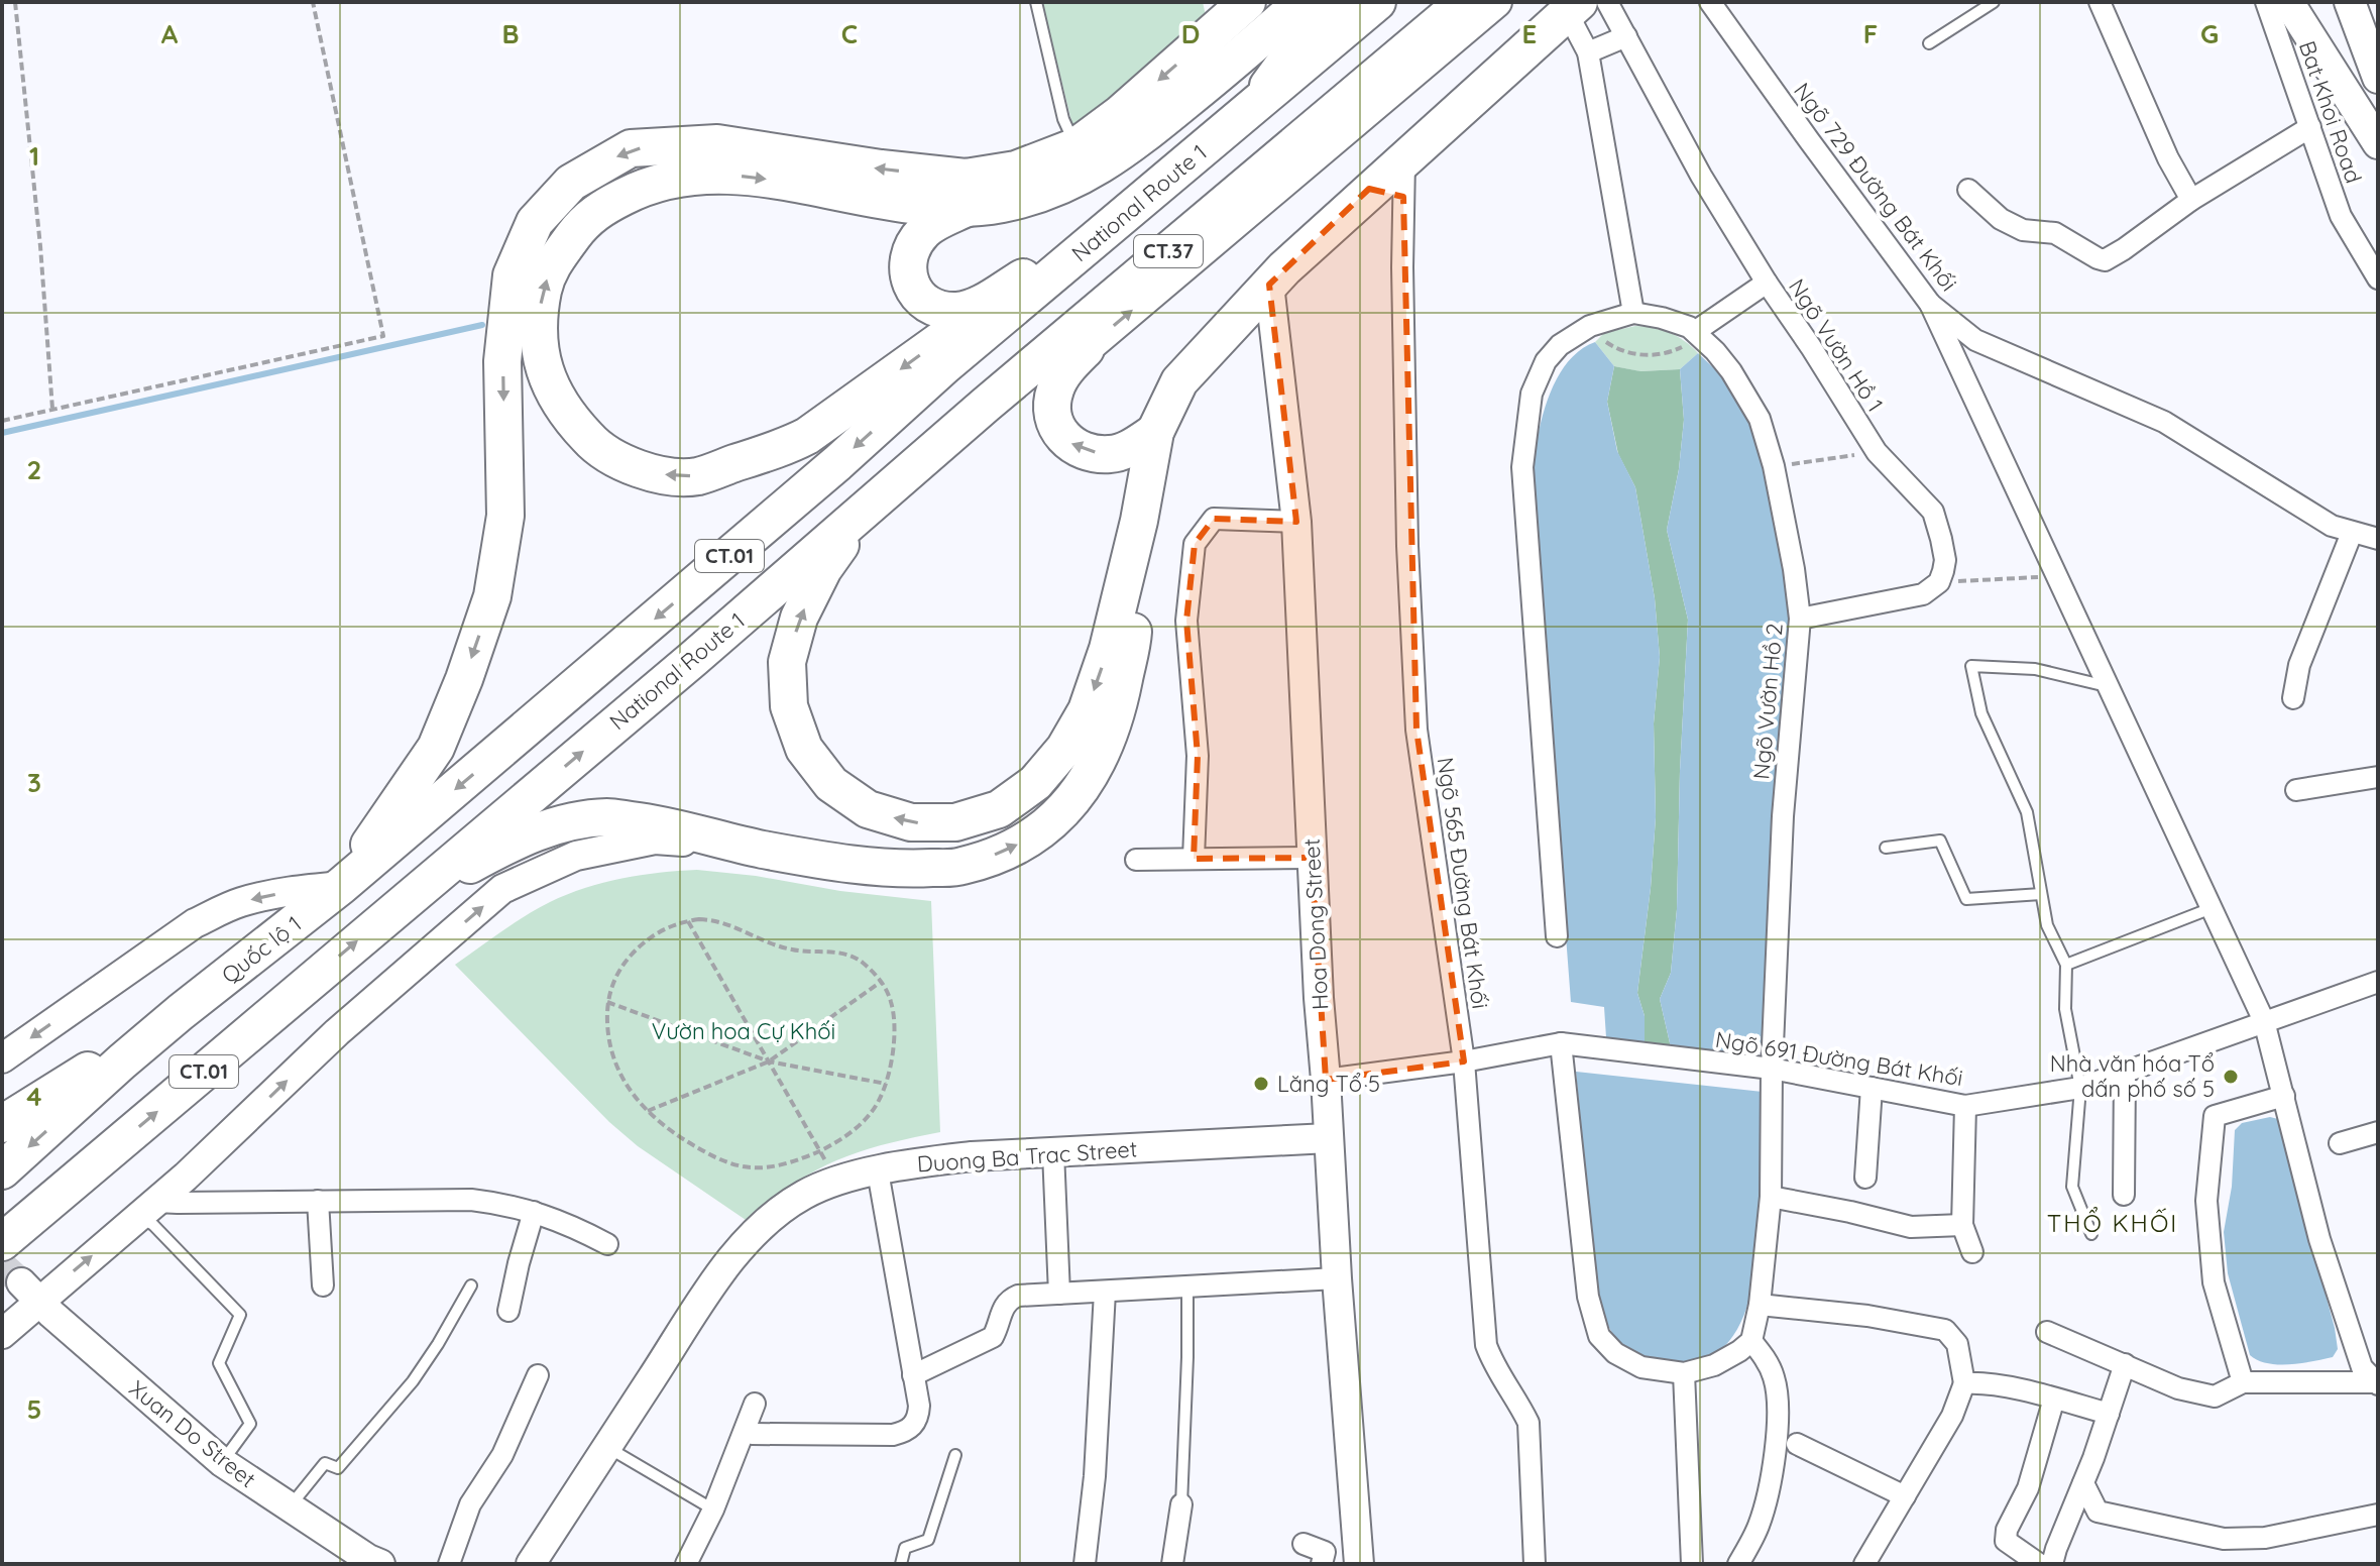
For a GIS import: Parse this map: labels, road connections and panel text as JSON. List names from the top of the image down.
{
  "streets": {
    "highway": [
      "National Route 1",
      "CT.37",
      "CT.01",
      "Quốc lộ 1"
    ],
    "street": [
      "Bat Khoi Road",
      "Ngõ 729 Đường Bát Khối",
      "Ngõ Vườn Hồ 1",
      "Ngõ Vườn Hồ 2",
      "Ngõ 565 Đường Bát Khối",
      "Hoa Dong Street",
      "Ngõ 691 Đường Bát Khối",
      "Duong Ba Trac Street",
      "Xuan Do Street"
    ]
  },
  "crossings": [
    ["National Route 1", "CT.37"],
    ["National Route 1", "Quốc lộ 1"],
    ["CT.01", "Quốc lộ 1"],
    ["Ngõ Vườn Hồ 2", "Ngõ 691 Đường Bát Khối"],
    ["Ngõ 565 Đường Bát Khối", "Ngõ 691 Đường Bát Khối"],
    ["Hoa Dong Street", "Ngõ 691 Đường Bát Khối"],
    ["Hoa Dong Street", "Duong Ba Trac Street"]
  ],
  "districts": ["THỔ KHỐI"],
  "parks": ["Vườn hoa Cự Khối"],
  "places": ["Nhà văn hóa Tổ dấn phố số 5", "Lăng Tổ 5"],
  "grid": {
    "columns": [
      "A",
      "B",
      "C",
      "D",
      "E",
      "F",
      "G"
    ],
    "rows": [
      "1",
      "2",
      "3",
      "4",
      "5"
    ]
  }
}
